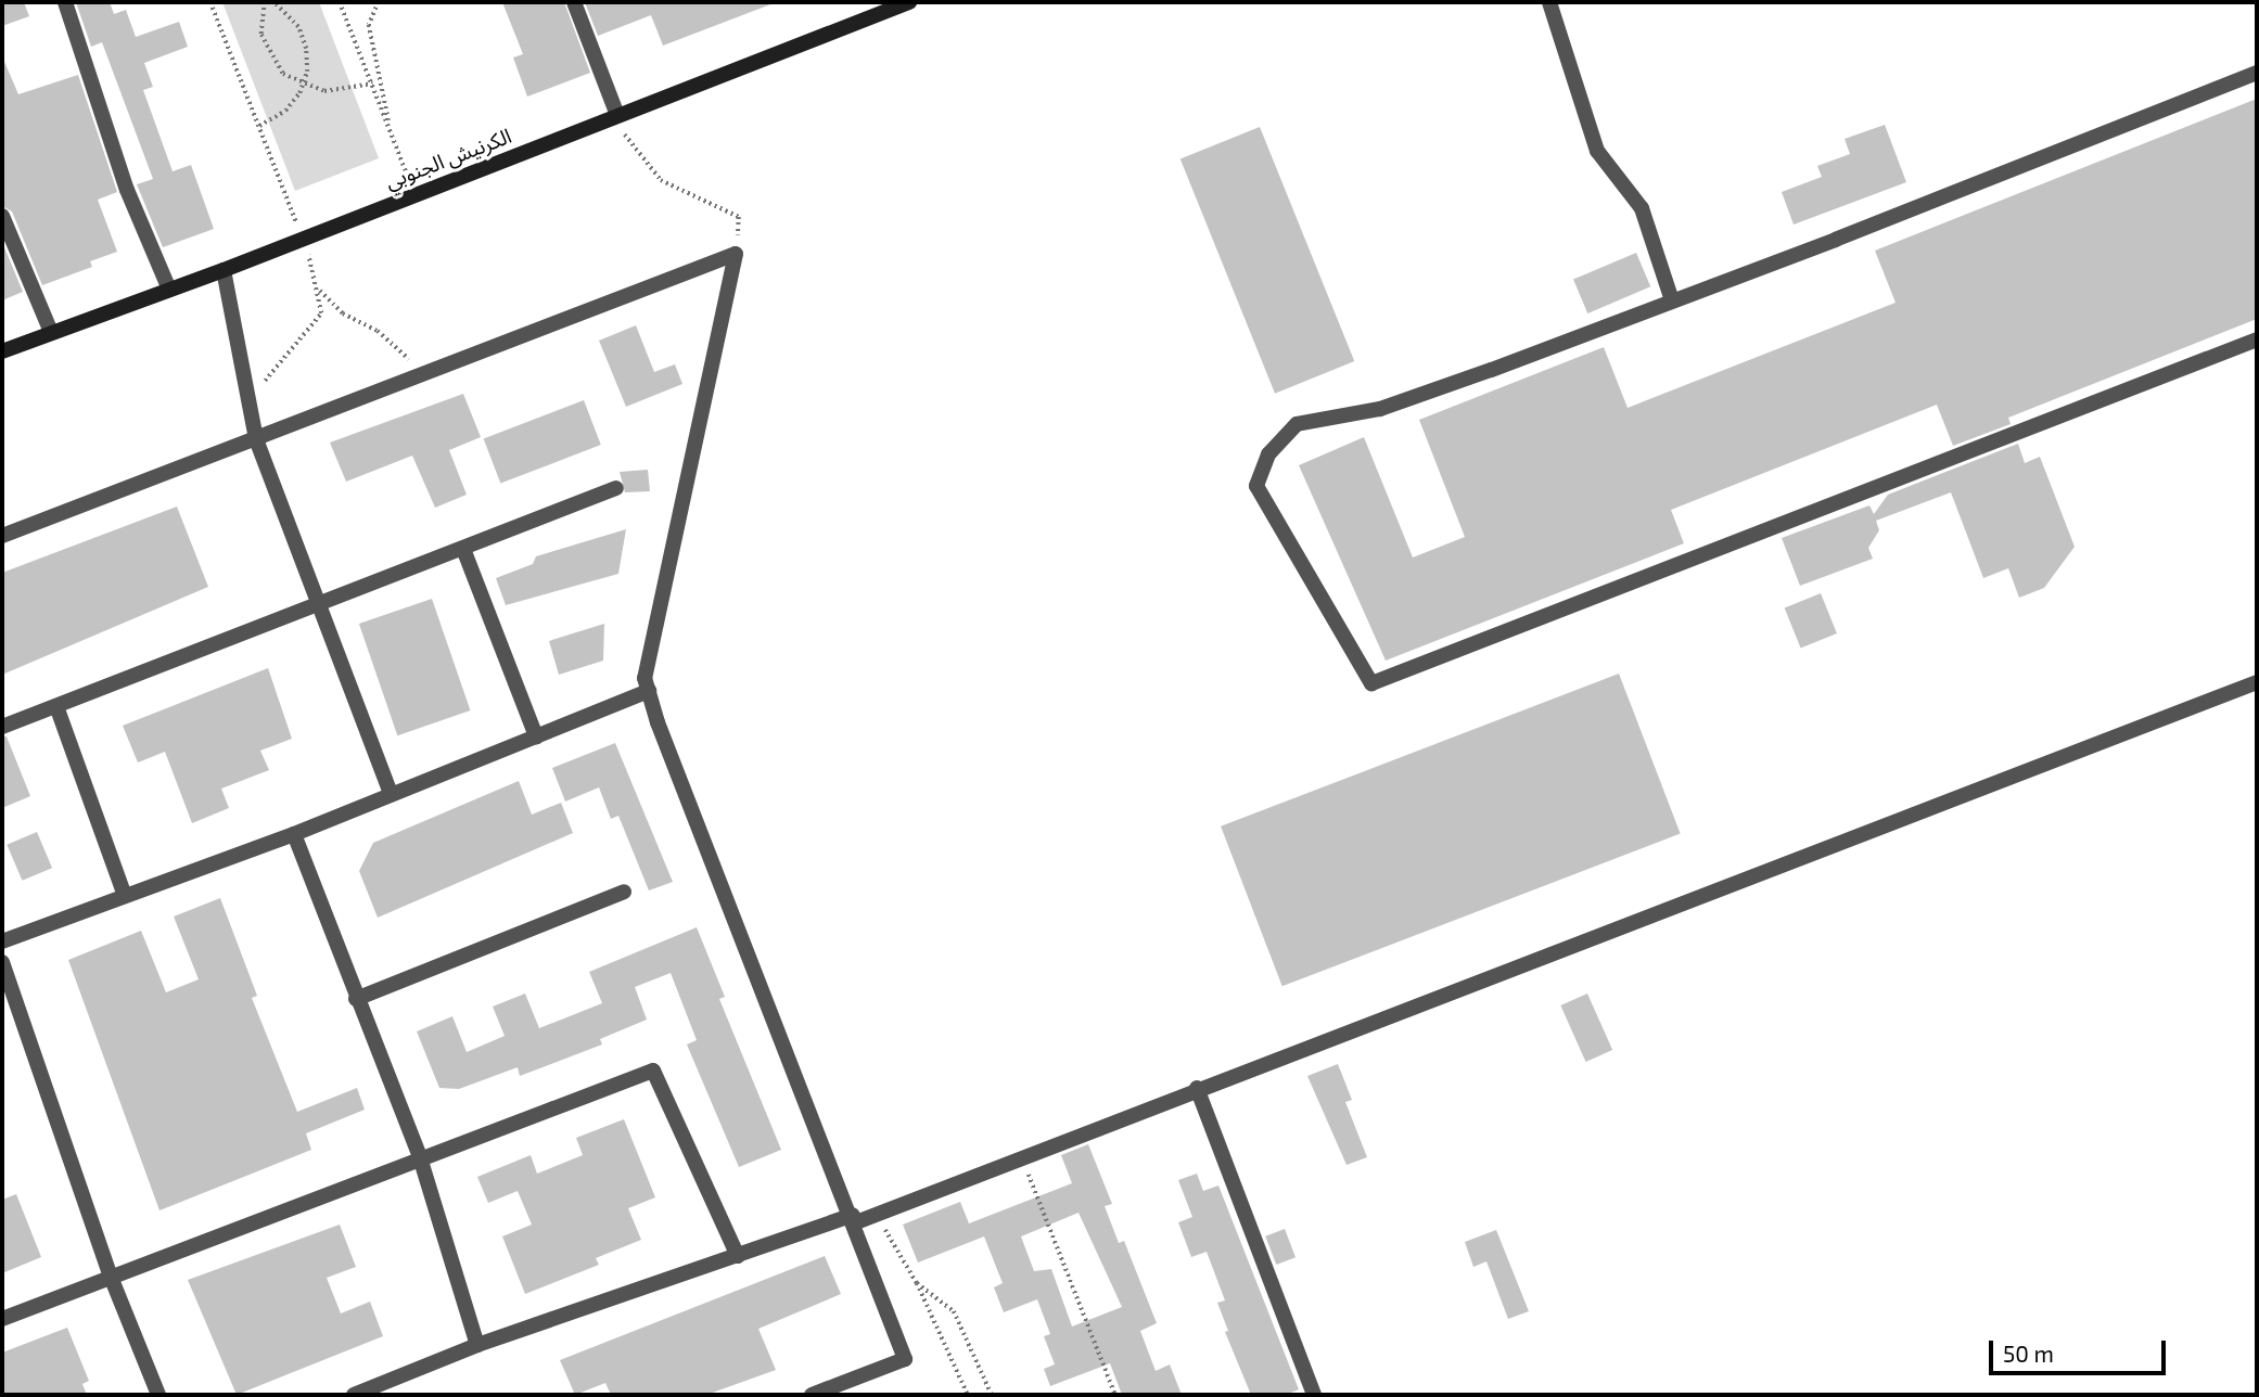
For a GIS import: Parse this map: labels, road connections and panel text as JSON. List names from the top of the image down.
{
  "streets": {
    "main road": ["الكرنيش الجنوبي"]
  },
  "scale_bar": "50 m"
}
